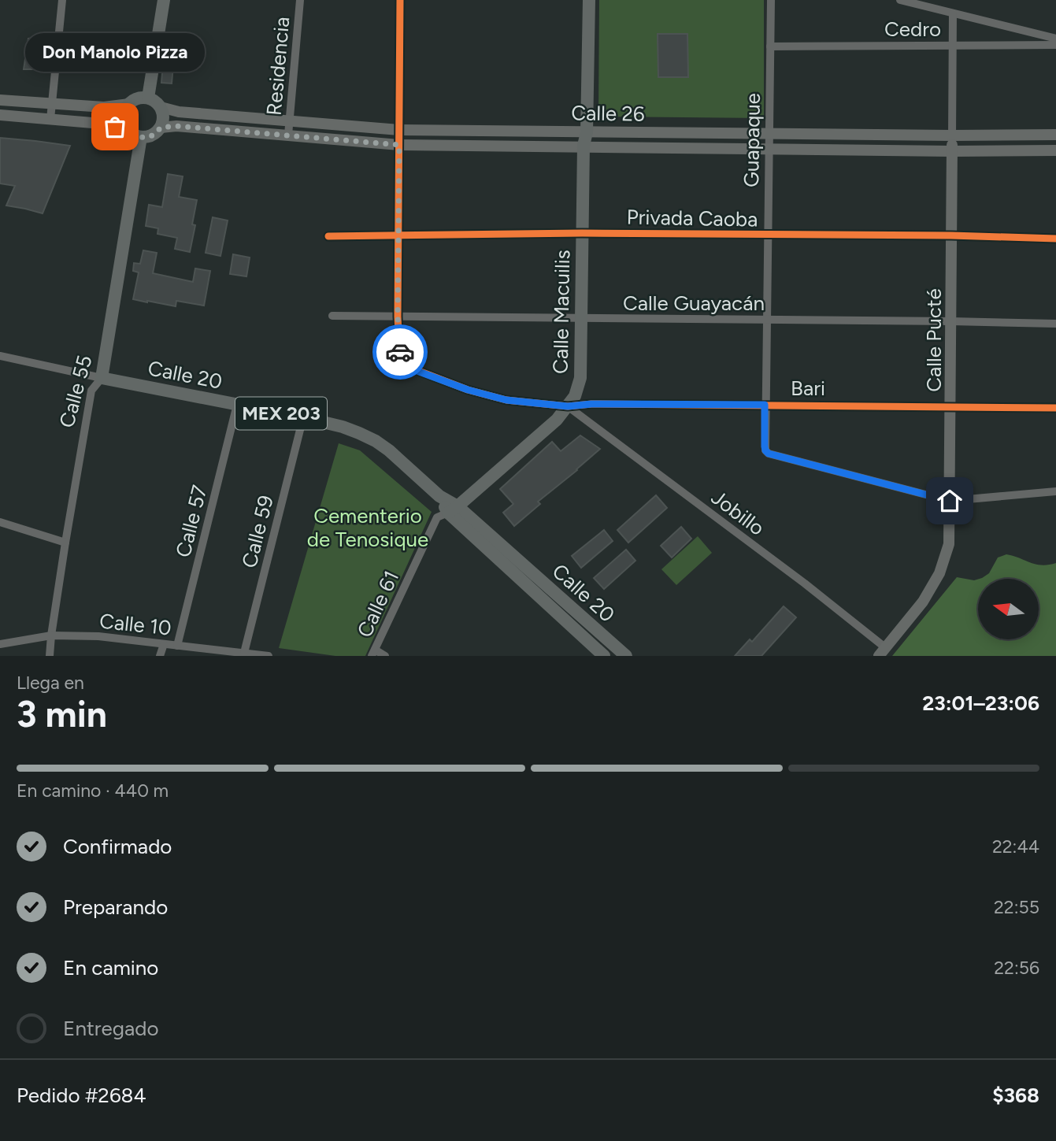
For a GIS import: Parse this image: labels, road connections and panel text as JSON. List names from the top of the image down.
{
  "streets": {
    "main road": [
      "Calle 26",
      "Calle Macuilis",
      "Calle Pucté",
      "Calle 20",
      "Calle 55",
      "MEX 203"
    ],
    "street": [
      "Cedro",
      "Residencia",
      "Guapaque",
      "Privada Caoba",
      "Calle Guayacán",
      "Bari",
      "Jobillo",
      "Calle 57",
      "Calle 59",
      "Calle 61",
      "Calle 10"
    ]
  },
  "crossings": [
    ["Cedro", "Guapaque"],
    ["Cedro", "Calle Pucté"],
    ["Residencia", "Calle 26"],
    ["Calle 26", "Guapaque"],
    ["Calle 26", "Calle Macuilis"],
    ["Calle 26", "Calle Pucté"],
    ["Calle 26", "Calle 55"],
    ["Guapaque", "Privada Caoba"],
    ["Guapaque", "Calle Guayacán"],
    ["Guapaque", "Calle Pucté"],
    ["Guapaque", "Bari"],
    ["Privada Caoba", "Calle Macuilis"],
    ["Privada Caoba", "Calle Pucté"],
    ["Calle Guayacán", "Calle Macuilis"],
    ["Calle Guayacán", "Calle Pucté"],
    ["Calle Guayacán", "Bari"],
    ["Calle Macuilis", "Calle 20"],
    ["Calle Macuilis", "Bari"],
    ["Calle Macuilis", "Jobillo"],
    ["Calle Macuilis", "Calle 61"],
    ["Calle Pucté", "Bari"],
    ["Calle Pucté", "Jobillo"],
    ["Calle 20", "Calle 55"],
    ["Calle 20", "Calle 57"],
    ["Calle 20", "Calle 59"],
    ["Calle 20", "Calle 61"],
    ["Bari", "Jobillo"],
    ["Calle 55", "Calle 10"],
    ["Calle 57", "Calle 10"],
    ["Calle 59", "Calle 10"]
  ],
  "parks": ["Cementerio de Tenosique"],
  "places": ["Don Manolo Pizza"],
  "north": "left",
  "page": {
    "bubble": "Don Manolo Pizza",
    "heading": ["3 min", "Llega en", "23:01–23:06"],
    "panel": ["Pedido #2684", "$368"],
    "bar": "En camino · 440 m",
    "list": [
      ["Confirmado", "22:44"],
      ["Preparando", "22:55"],
      ["En camino", "22:56"],
      "Entregado"
    ]
  }
}
